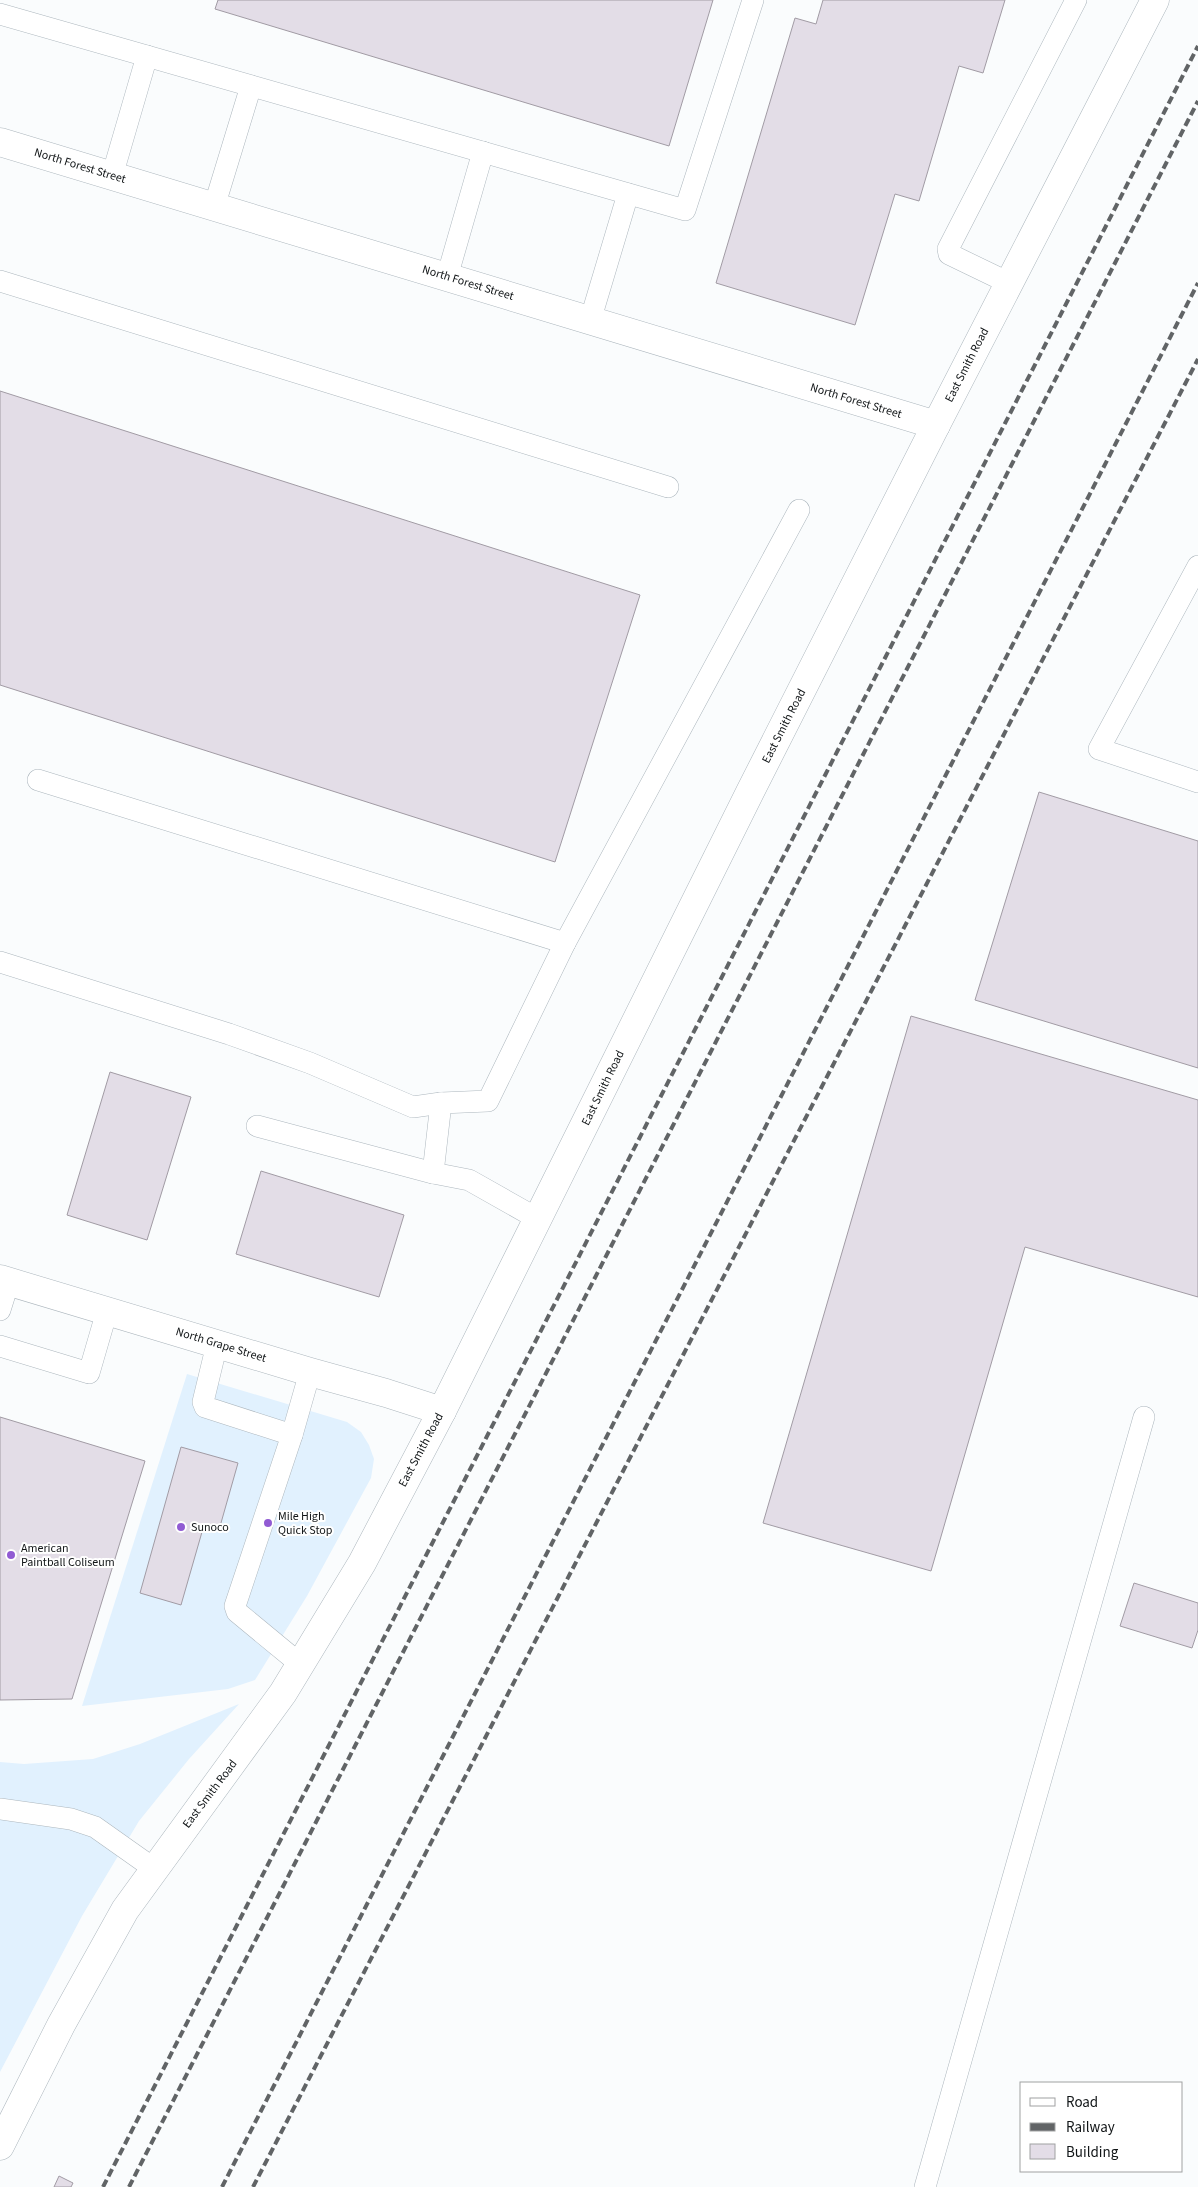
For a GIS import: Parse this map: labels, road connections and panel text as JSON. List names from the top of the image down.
{
  "streets": {
    "street": ["North Forest Street", "East Smith Road", "North Grape Street"]
  },
  "crossings": [
    ["North Forest Street", "East Smith Road"],
    ["East Smith Road", "North Grape Street"]
  ],
  "places": ["Mile High Quick Stop", "Sunoco", "American Paintball Coliseum"],
  "legend": ["Road", "Railway", "Building"]
}
